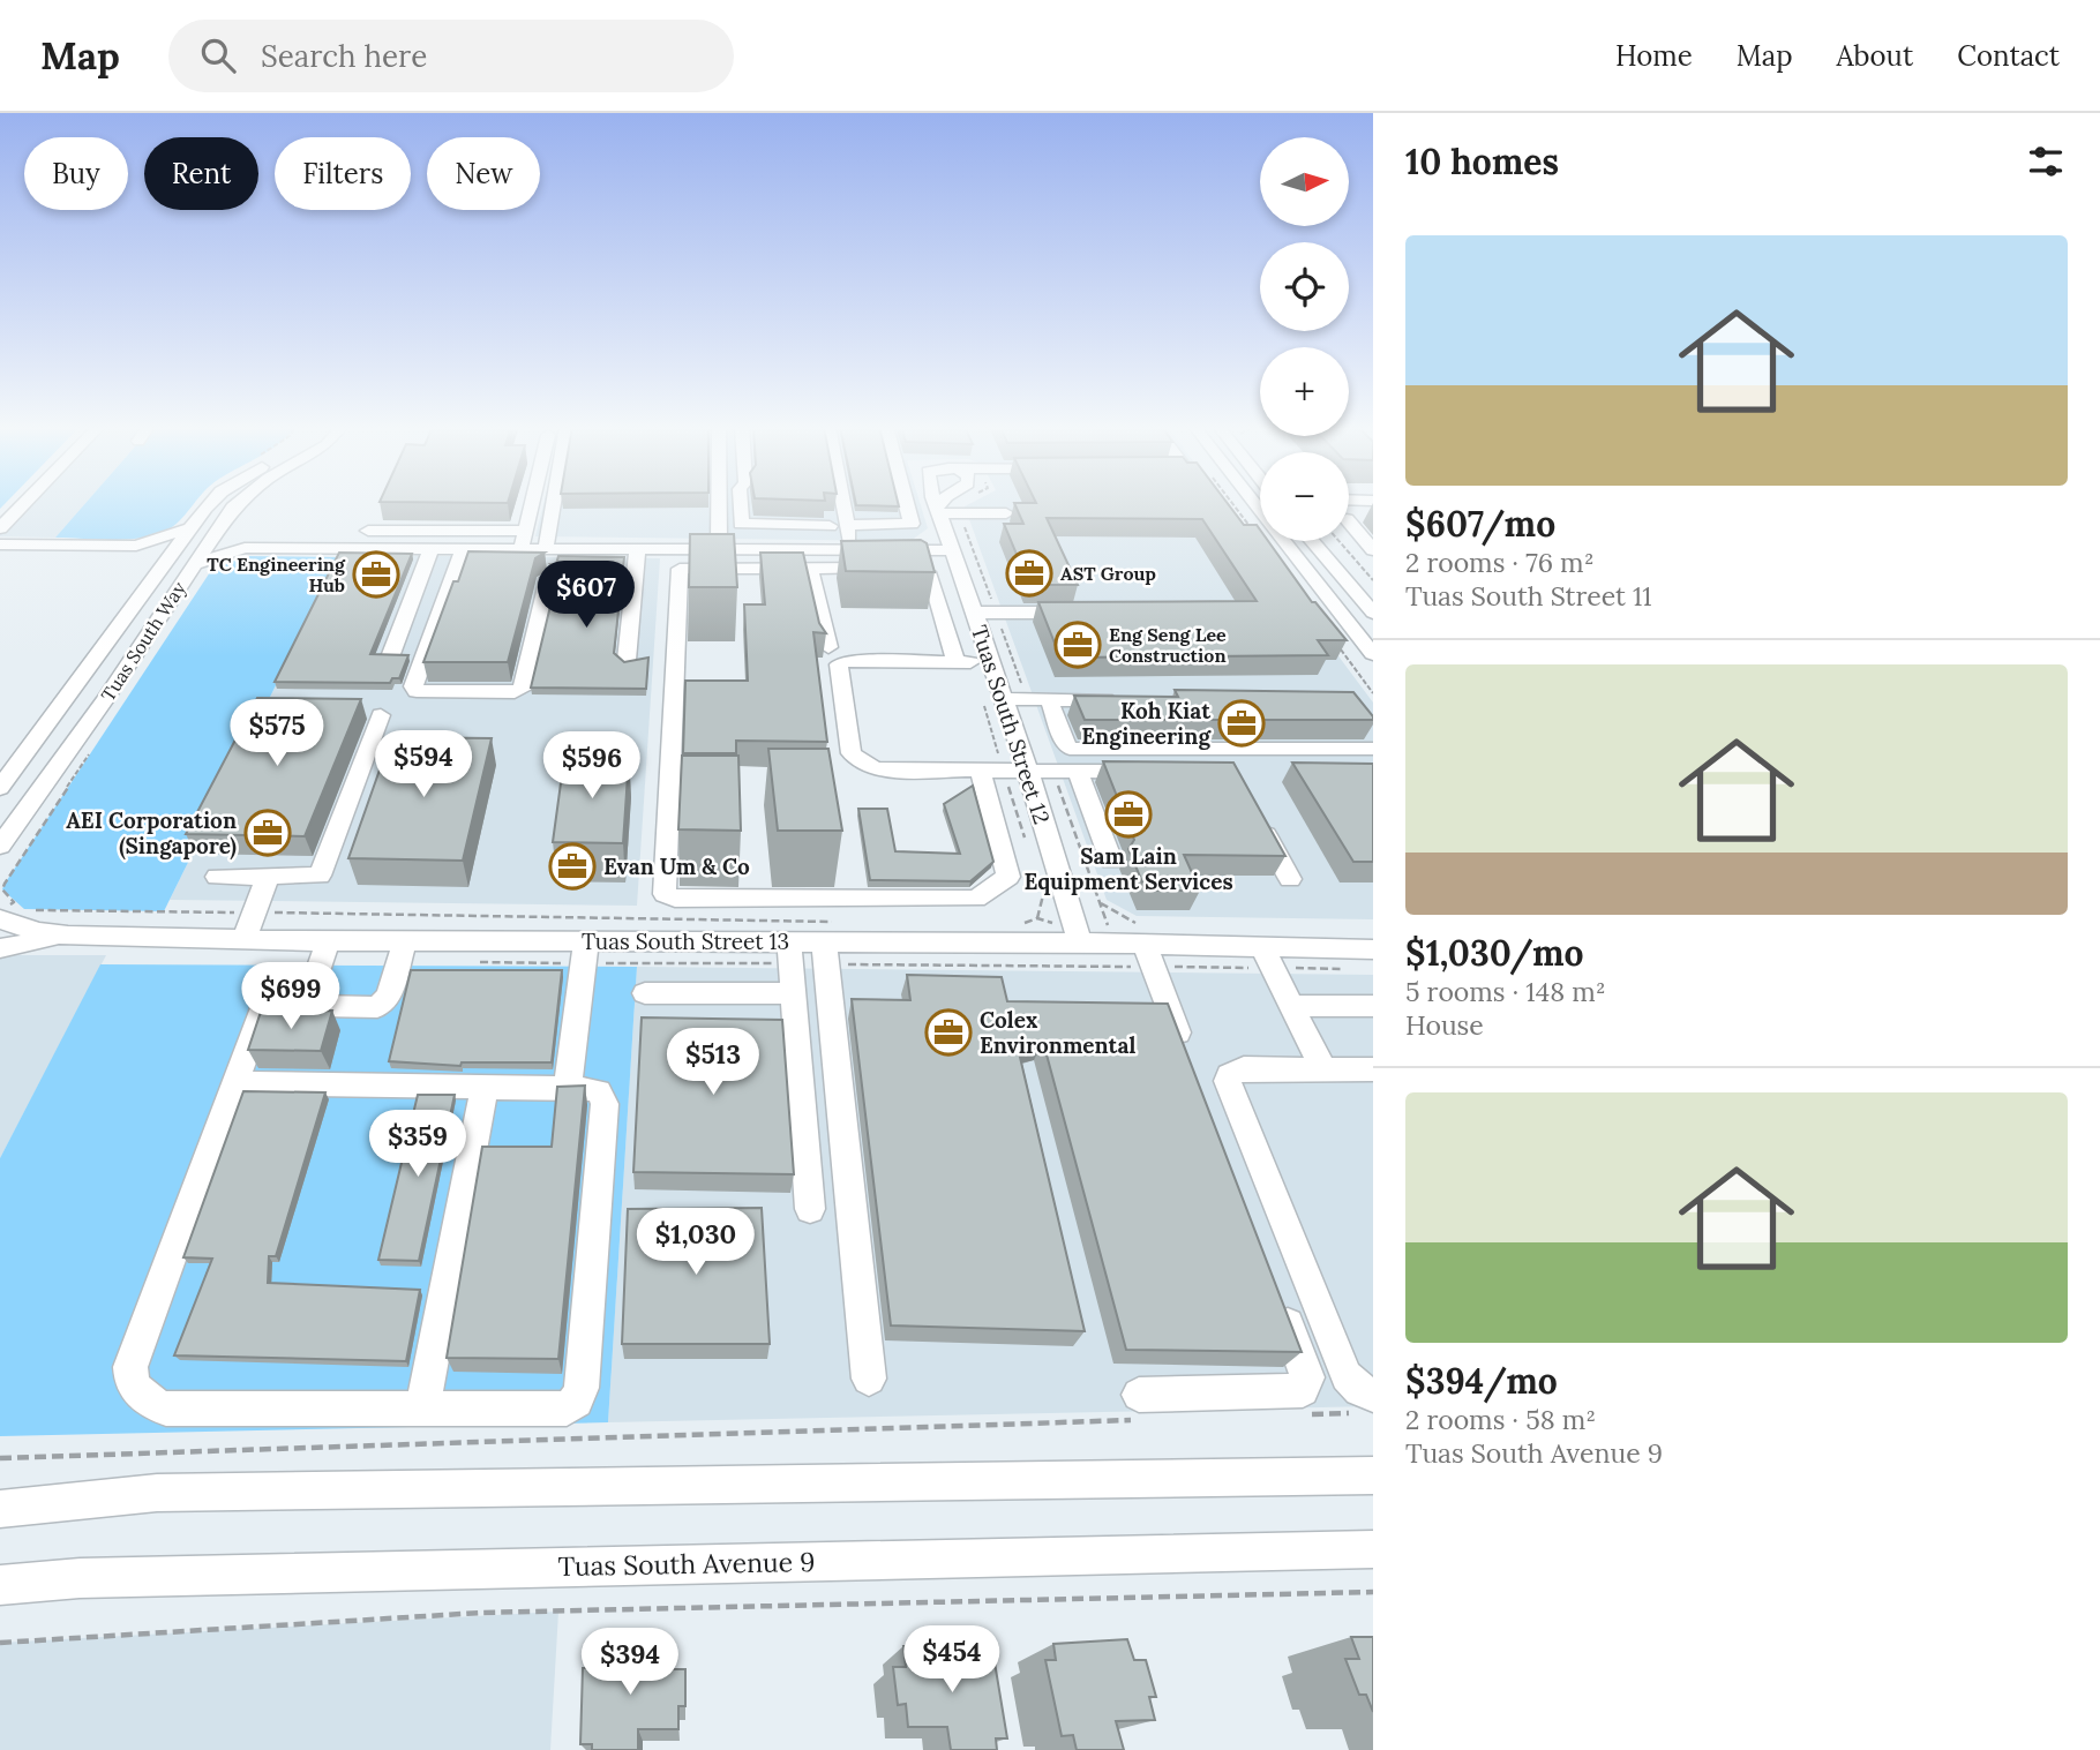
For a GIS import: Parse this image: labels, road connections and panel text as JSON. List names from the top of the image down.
{
  "streets": {
    "street": [
      "Tuas South Way",
      "Tuas South Street 12",
      "Tuas South Street 13",
      "Tuas South Avenue 9"
    ]
  },
  "crossings": [
    ["Tuas South Street 12", "Tuas South Street 13"]
  ],
  "places": {
    "office": [
      "AST Group",
      "TC Engineering Hub",
      "Eng Seng Lee Construction",
      "Koh Kiat Engineering",
      "Sam Lain Equipment Services",
      "AEI Corporation (Singapore)",
      "Evan Um & Co",
      "Colex Environmental"
    ]
  },
  "north": "right",
  "page": {
    "header": "Map",
    "search": "Search here",
    "nav": [
      "Home",
      "Map",
      "About",
      "Contact"
    ],
    "heading": "10 homes",
    "map_buttons": ["+", "−"],
    "chip": [
      "Buy",
      "Rent",
      "Filters",
      "New"
    ],
    "list": [
      {
        "name": "$607/mo",
        "note": "2 rooms · 76 m² · Tuas South Street 11"
      },
      {
        "name": "$1,030/mo",
        "note": "5 rooms · 148 m² · House"
      },
      {
        "name": "$394/mo",
        "note": "2 rooms · 58 m² · Tuas South Avenue 9"
      }
    ],
    "price": [
      "$607",
      "$575",
      "$594",
      "$596",
      "$699",
      "$513",
      "$359",
      "$1,030",
      "$454",
      "$394"
    ]
  }
}
